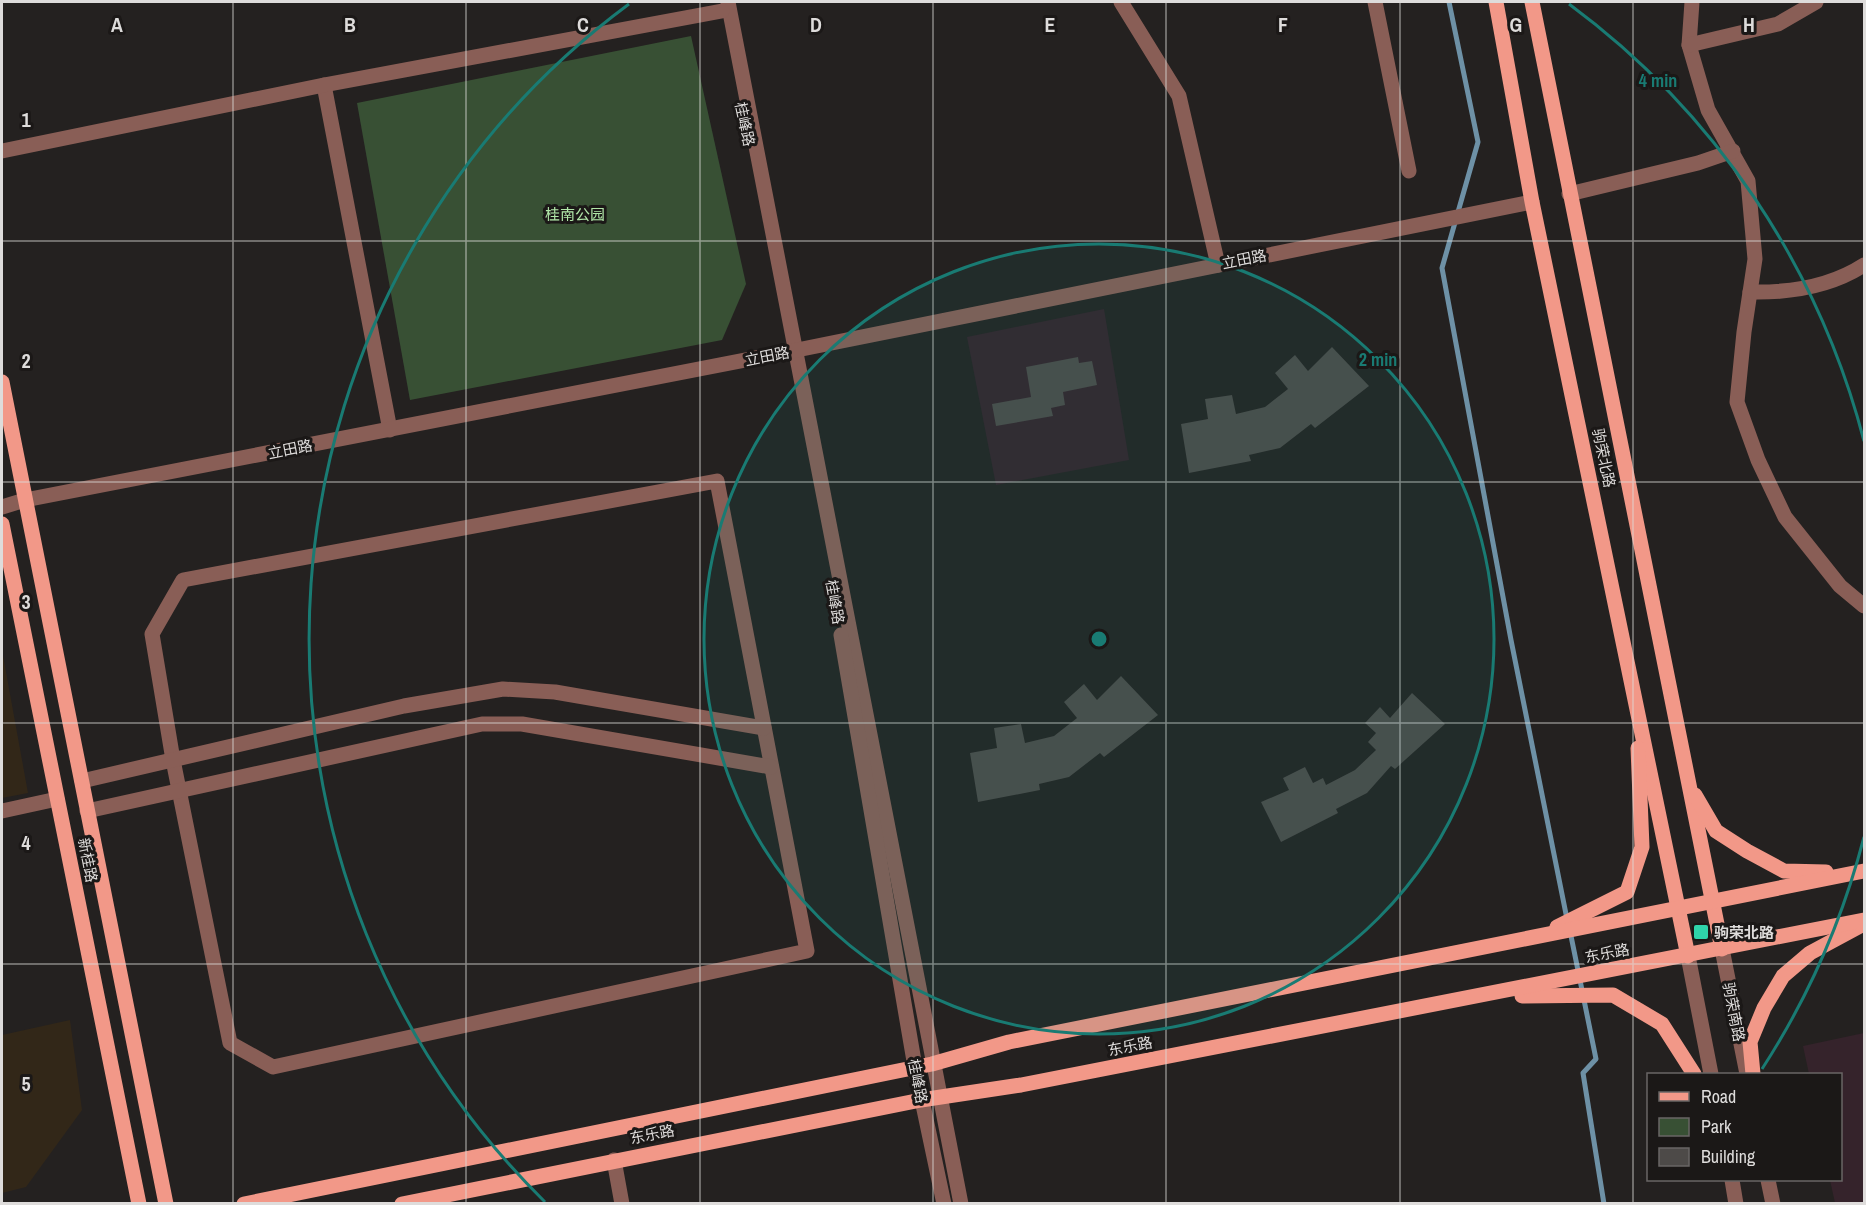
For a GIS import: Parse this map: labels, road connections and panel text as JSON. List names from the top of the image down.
{
  "streets": {
    "main road": ["驹荣北路", "新桂路", "东乐路"],
    "street": ["桂峰路", "立田路", "驹荣南路"]
  },
  "crossings": [
    ["桂峰路", "立田路"],
    ["桂峰路", "东乐路"],
    ["立田路", "驹荣北路"],
    ["驹荣北路", "东乐路"],
    ["东乐路", "驹荣南路"]
  ],
  "parks": ["桂南公园"],
  "places": {
    "transit": ["驹荣北路"]
  },
  "legend": ["Road", "Park", "Building"],
  "grid": {
    "columns": [
      "A",
      "B",
      "C",
      "D",
      "E",
      "F",
      "G",
      "H"
    ],
    "rows": [
      "1",
      "2",
      "3",
      "4",
      "5"
    ]
  },
  "rings": ["4 min", "2 min"]
}
